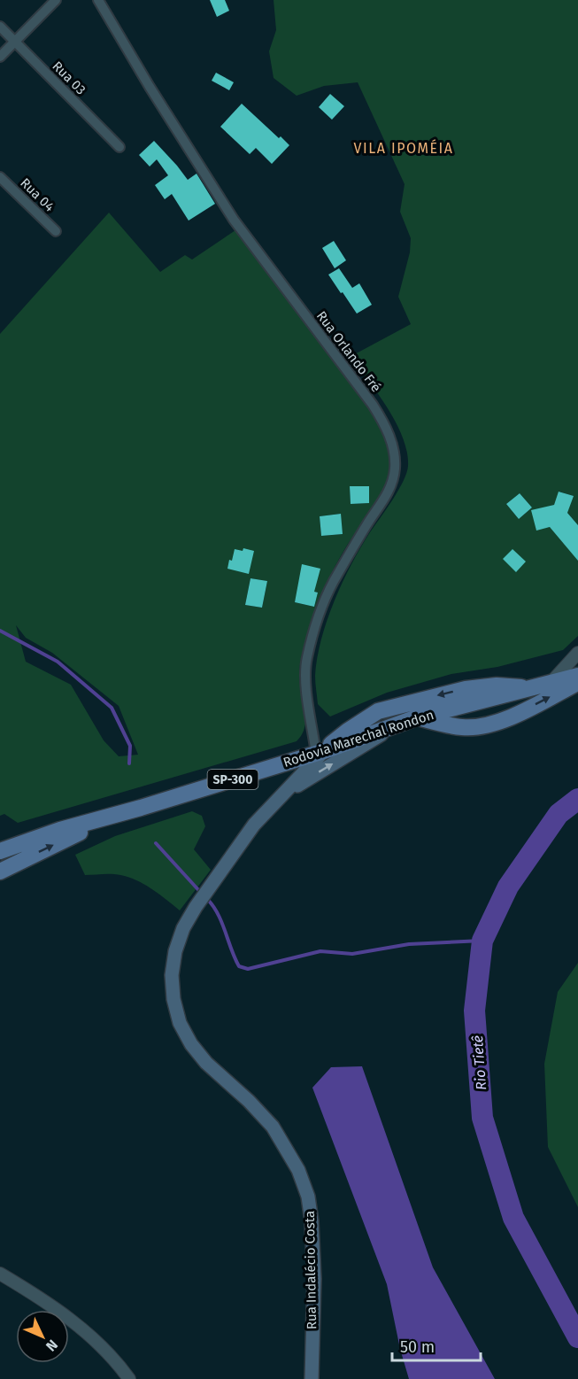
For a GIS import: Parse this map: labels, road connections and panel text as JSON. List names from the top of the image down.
{
  "streets": {
    "main road": ["Rodovia Marechal Rondon", "SP-300", "Rua Indalécio Costa"],
    "street": ["Rua 03", "Rua 04", "Rua Orlando Fré"]
  },
  "crossings": [
    ["Rua Orlando Fré", "Rodovia Marechal Rondon"],
    ["Rua Orlando Fré", "Rua Indalécio Costa"],
    ["Rodovia Marechal Rondon", "Rua Indalécio Costa"]
  ],
  "districts": ["VILA IPOMÉIA"],
  "water": ["Rio Tietê"],
  "scale_bar": "50 m",
  "north": "bottom right"
}
